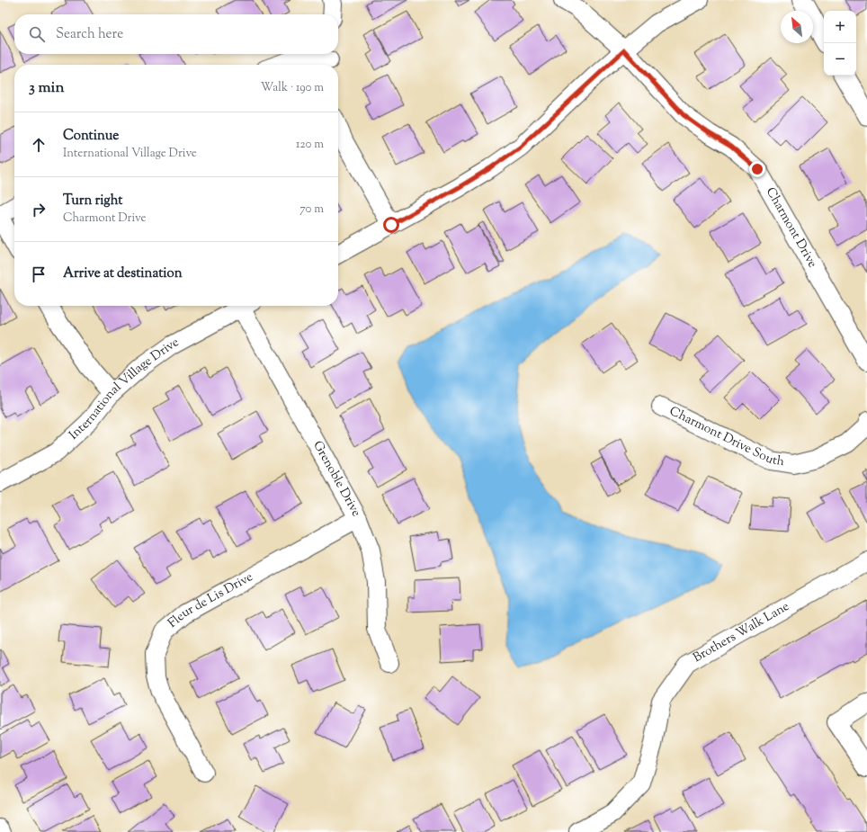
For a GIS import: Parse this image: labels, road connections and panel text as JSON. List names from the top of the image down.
{
  "streets": {
    "street": [
      "Charmont Drive",
      "International Village Drive",
      "Charmont Drive South",
      "Grenoble Drive",
      "Fleur de Lis Drive",
      "Brothers Walk Lane"
    ]
  },
  "crossings": [
    ["Grenoble Drive", "Fleur de Lis Drive"]
  ],
  "north": "top left",
  "page": {
    "map_buttons": ["+", "−"],
    "search": "Search here",
    "heading": ["3 min", "Walk · 190 m"],
    "list": [
      ["Continue", "International Village Drive", "120 m"],
      ["Turn right", "Charmont Drive", "70 m"],
      "Arrive at destination"
    ]
  }
}
